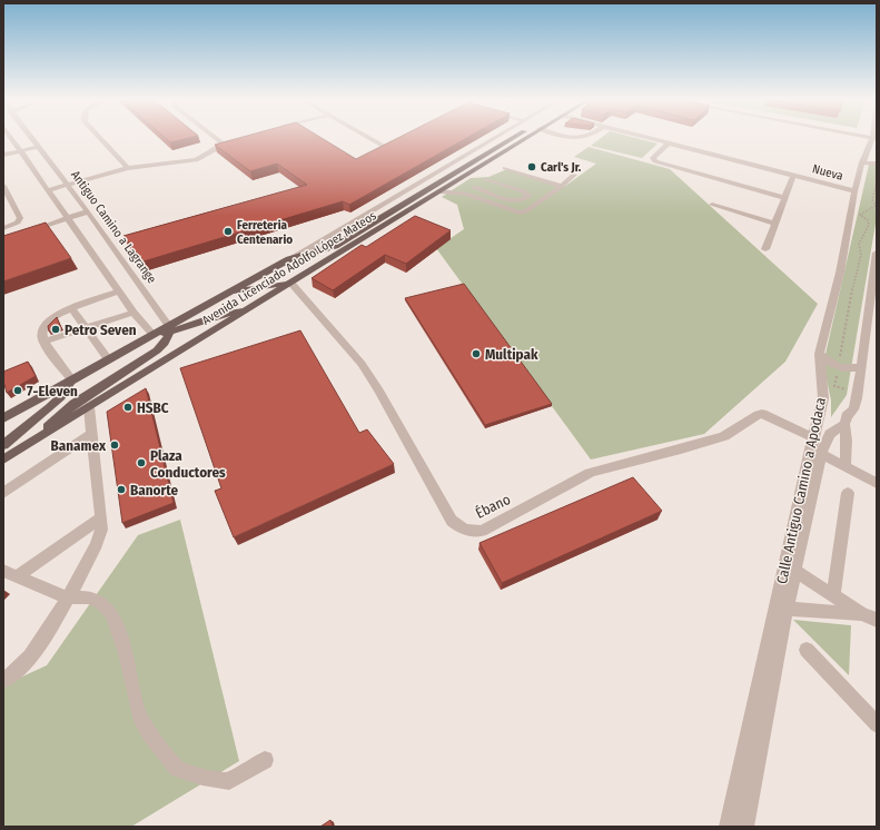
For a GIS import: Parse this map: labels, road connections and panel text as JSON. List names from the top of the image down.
{
  "streets": {
    "main road": ["Avenida Licenciado Adolfo López Mateos"],
    "street": [
      "Nueva",
      "Antiguo Camino a Lagrange",
      "Calle Antiguo Camino a Apodaca",
      "Ébano"
    ]
  },
  "crossings": [
    ["Nueva", "Calle Antiguo Camino a Apodaca"],
    ["Antiguo Camino a Lagrange", "Avenida Licenciado Adolfo López Mateos"],
    ["Avenida Licenciado Adolfo López Mateos", "Ébano"],
    ["Calle Antiguo Camino a Apodaca", "Ébano"]
  ],
  "places": [
    "Carl's Jr.",
    "Ferreteria Centenario",
    "Petro Seven",
    "Multipak",
    "7-Eleven",
    "HSBC",
    "Banamex",
    "Plaza Conductores",
    "Banorte"
  ]
}
